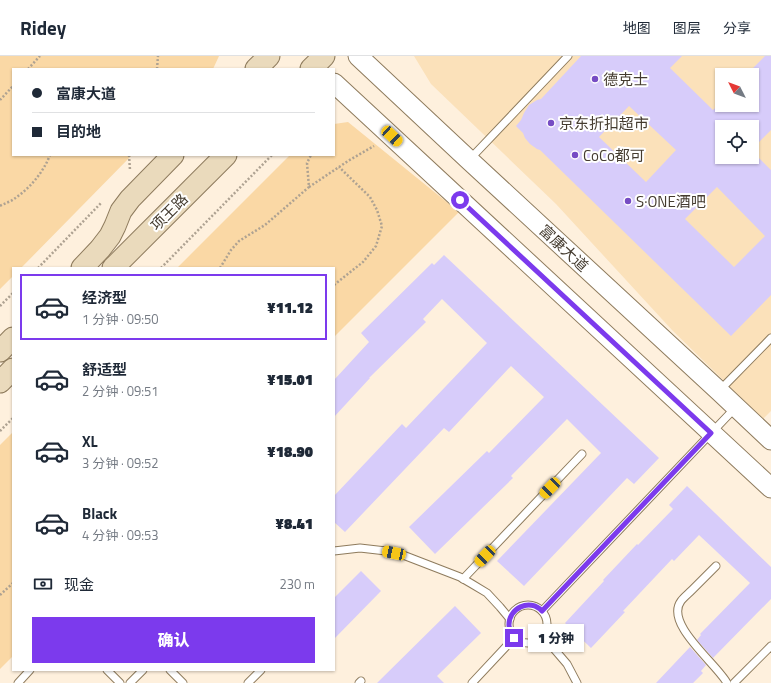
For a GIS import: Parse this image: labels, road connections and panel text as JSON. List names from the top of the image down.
{
  "streets": {
    "main road": ["项王路"],
    "street": ["富康大道"]
  },
  "places": [
    "德克士",
    "京东折扣超市",
    "CoCo都可",
    "S·ONE酒吧"
  ],
  "north": "top left",
  "page": {
    "header": "Ridey",
    "nav": ["地图", "图层", "分享"],
    "banner": ["富康大道", "目的地"],
    "list": [
      {
        "name": "经济型",
        "note": "1 分钟 · 09:50",
        "value": "¥11.12"
      },
      {
        "name": "舒适型",
        "note": "2 分钟 · 09:51",
        "value": "¥15.01"
      },
      {
        "name": "XL",
        "note": "3 分钟 · 09:52",
        "value": "¥18.90"
      },
      {
        "name": "Black",
        "note": "4 分钟 · 09:53",
        "value": "¥8.41"
      }
    ],
    "pay": ["现金", "230 m"],
    "buttons": "确认",
    "bubble": "1 分钟"
  }
}
